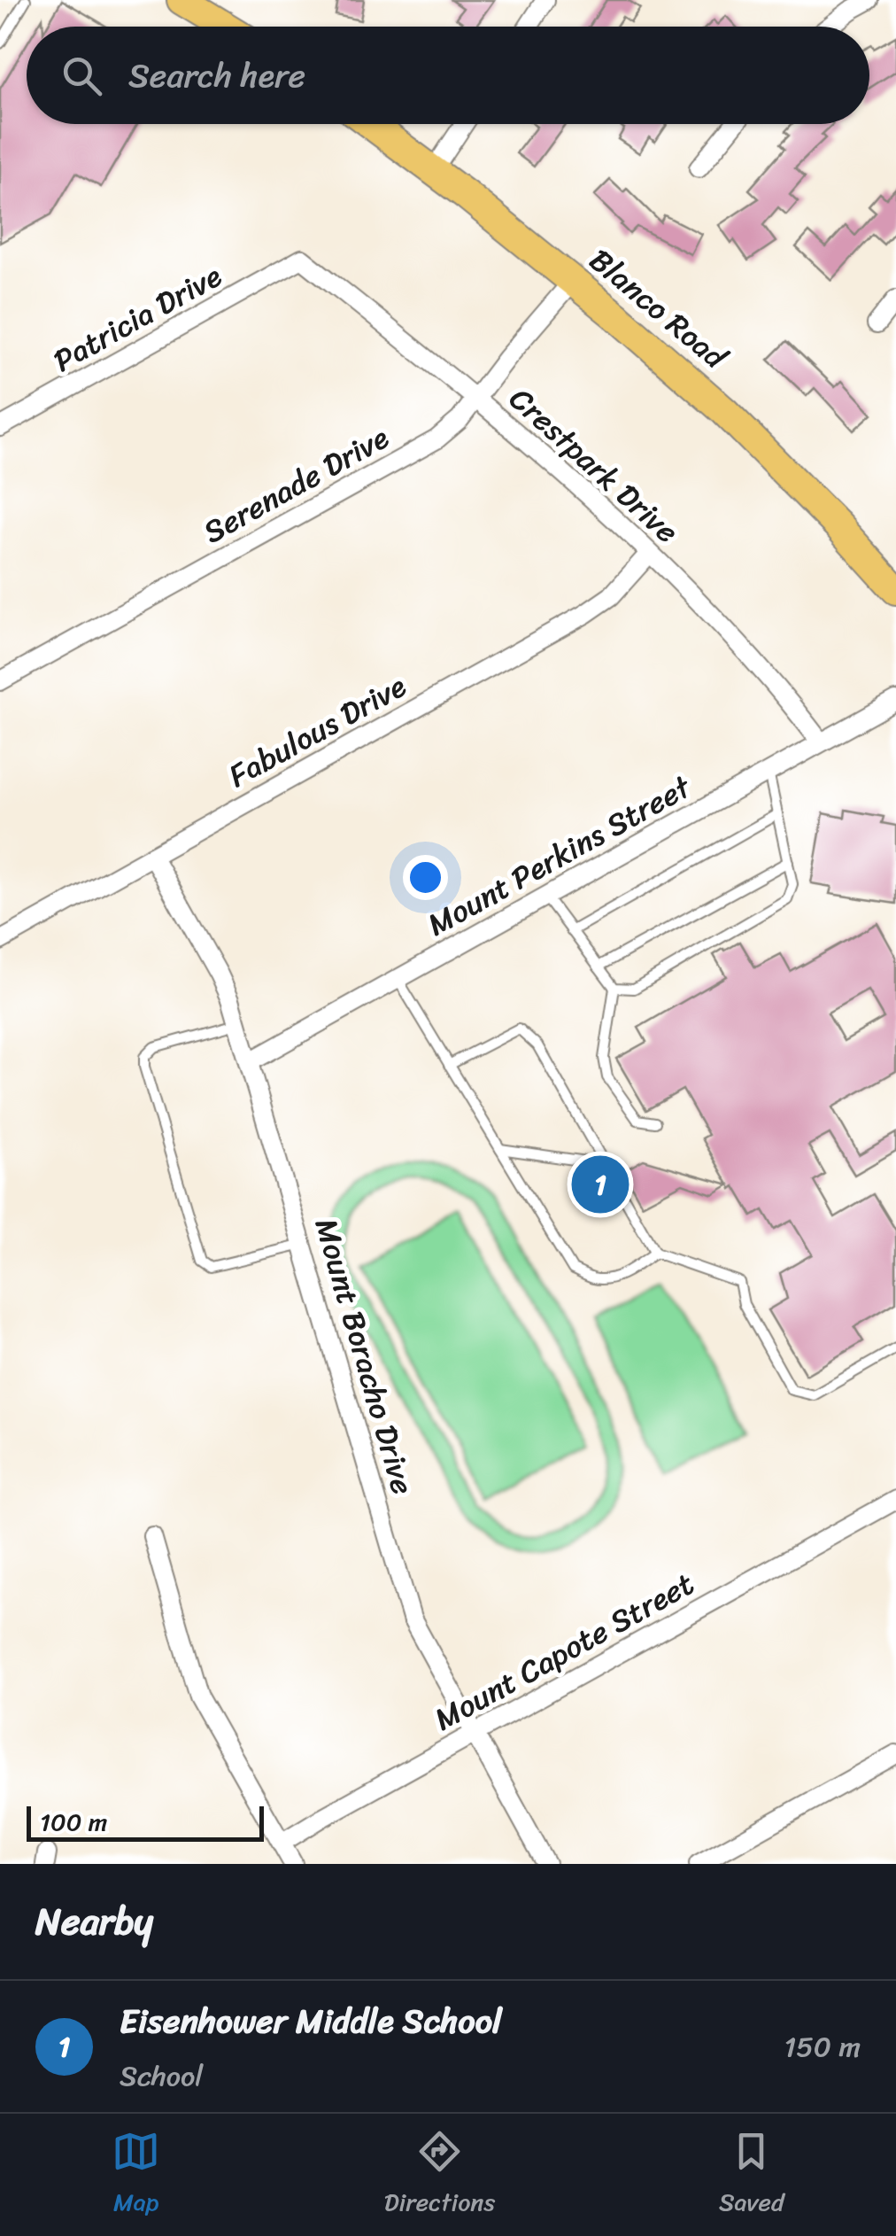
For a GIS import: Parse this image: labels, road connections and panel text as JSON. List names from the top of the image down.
{
  "streets": {
    "main road": ["Blanco Road"],
    "street": [
      "Patricia Drive",
      "Crestpark Drive",
      "Serenade Drive",
      "Fabulous Drive",
      "Mount Perkins Street",
      "Mount Boracho Drive",
      "Mount Capote Street"
    ]
  },
  "crossings": [
    ["Blanco Road", "Serenade Drive"],
    ["Patricia Drive", "Crestpark Drive"],
    ["Crestpark Drive", "Serenade Drive"],
    ["Crestpark Drive", "Fabulous Drive"],
    ["Crestpark Drive", "Mount Perkins Street"],
    ["Fabulous Drive", "Mount Boracho Drive"],
    ["Mount Perkins Street", "Mount Boracho Drive"],
    ["Mount Boracho Drive", "Mount Capote Street"]
  ],
  "scale_bar": "100 m",
  "page": {
    "search": "Search here",
    "pins": "1",
    "scale": "100 m",
    "heading": "Nearby",
    "list": [
      {
        "mark": "1",
        "name": "Eisenhower Middle School",
        "note": "School",
        "value": "150 m"
      }
    ],
    "nav": ["Map", "Directions", "Saved"]
  }
}
